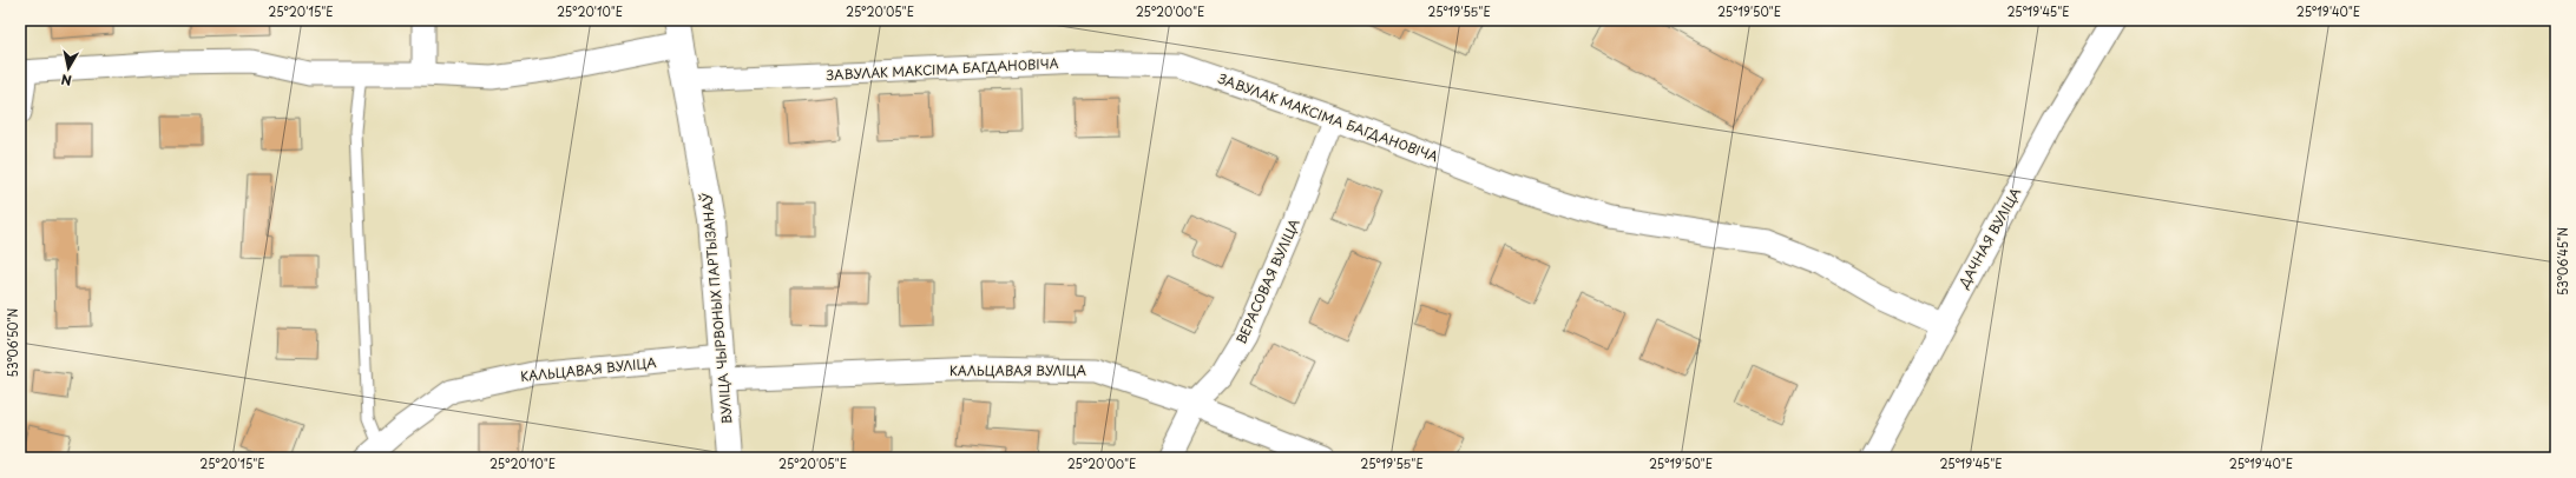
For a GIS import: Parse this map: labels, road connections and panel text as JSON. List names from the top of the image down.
{
  "streets": {
    "street": [
      "ЗАВУЛАК МАКСІМА БАГДАНОВІЧА",
      "ДАЧНАЯ ВУЛІЦА",
      "ВЕРАСОВАЯ ВУЛІЦА",
      "ВУЛІЦА ЧЫРВОНЫХ ПАРТЫЗАНАЎ",
      "КАЛЬЦАВАЯ ВУЛІЦА"
    ]
  },
  "crossings": [
    ["ЗАВУЛАК МАКСІМА БАГДАНОВІЧА", "ДАЧНАЯ ВУЛІЦА"],
    ["ЗАВУЛАК МАКСІМА БАГДАНОВІЧА", "ВЕРАСОВАЯ ВУЛІЦА"],
    ["ЗАВУЛАК МАКСІМА БАГДАНОВІЧА", "ВУЛІЦА ЧЫРВОНЫХ ПАРТЫЗАНАЎ"],
    ["ВЕРАСОВАЯ ВУЛІЦА", "КАЛЬЦАВАЯ ВУЛІЦА"],
    ["ВУЛІЦА ЧЫРВОНЫХ ПАРТЫЗАНАЎ", "КАЛЬЦАВАЯ ВУЛІЦА"]
  ],
  "north": "bottom",
  "coordinates": [
    "25°20'15\"E",
    "25°20'10\"E",
    "25°20'05\"E",
    "25°20'00\"E",
    "25°19'55\"E",
    "25°19'50\"E",
    "25°19'45\"E",
    "25°19'40\"E",
    "53°06'45\"N",
    "53°06'50\"N"
  ]
}
